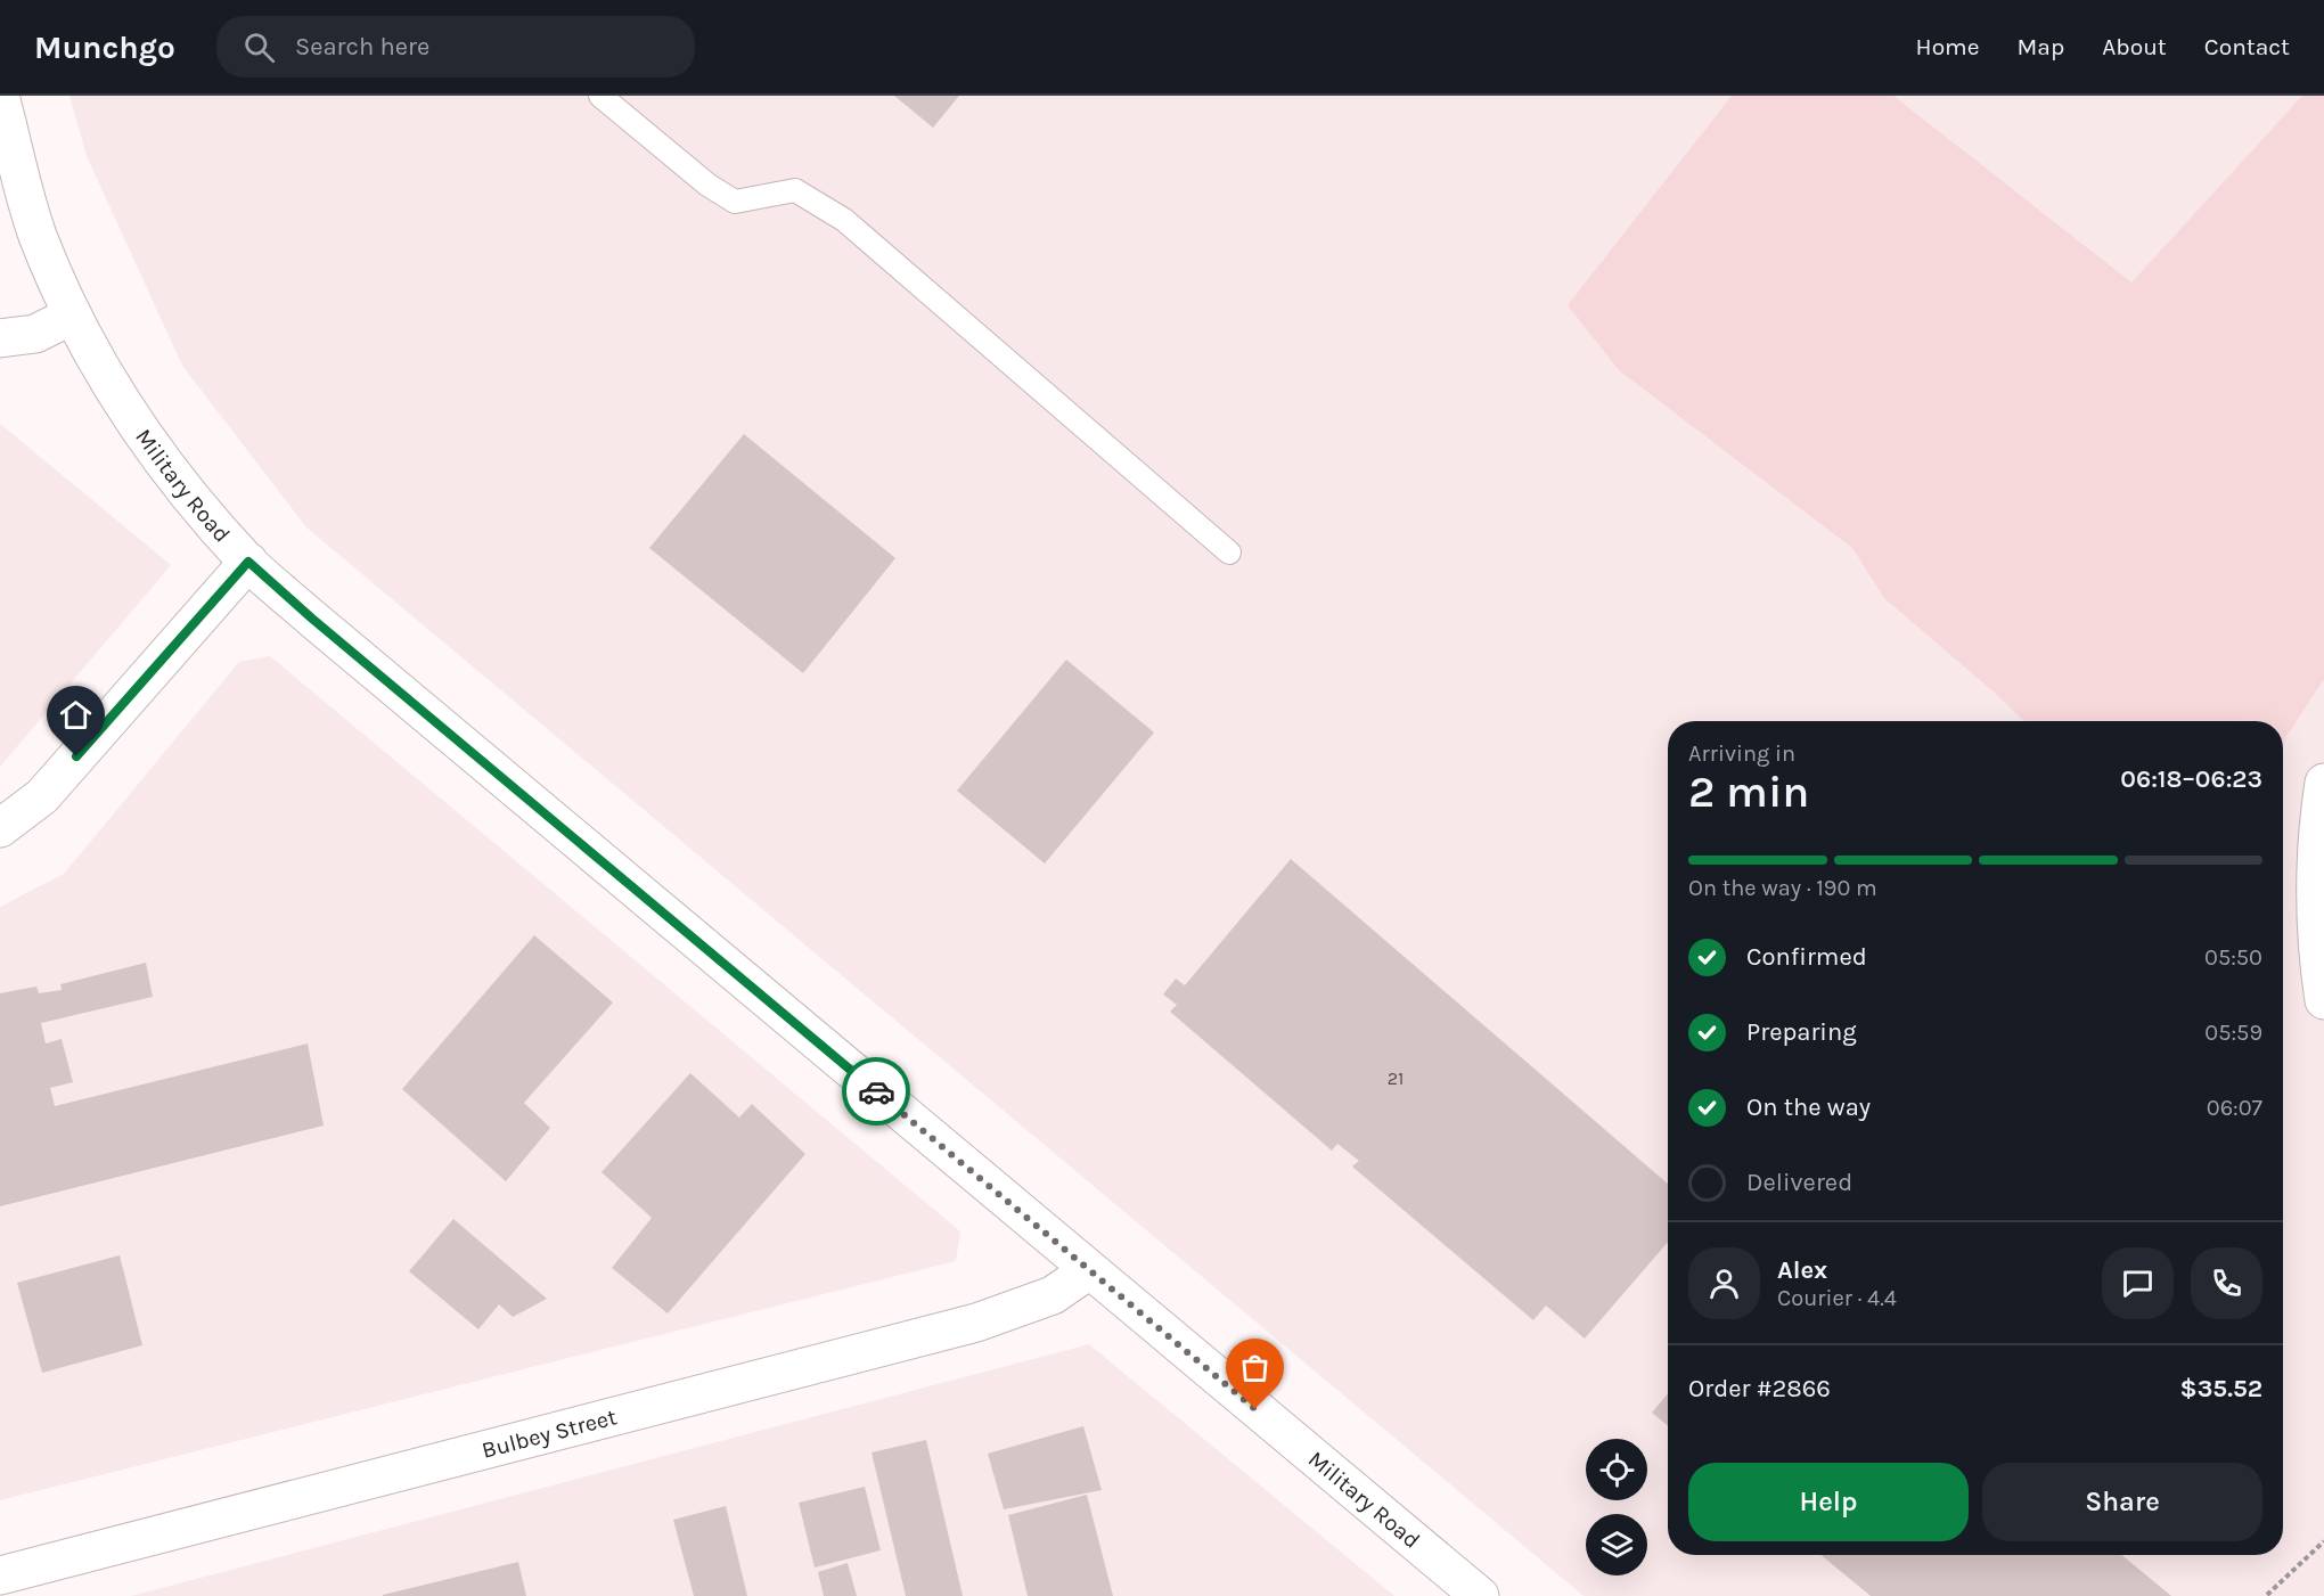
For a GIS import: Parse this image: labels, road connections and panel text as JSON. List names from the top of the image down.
{
  "streets": {
    "main road": ["Military Road", "Bulbey Street"]
  },
  "crossings": [
    ["Military Road", "Bulbey Street"]
  ],
  "house_numbers": ["21"],
  "page": {
    "header": "Munchgo",
    "search": "Search here",
    "nav": [
      "Home",
      "Map",
      "About",
      "Contact"
    ],
    "heading": ["2 min", "Arriving in", "06:18–06:23"],
    "panel": [
      "Alex",
      "Courier · 4.4",
      "Order #2866",
      "$35.52"
    ],
    "bar": "On the way · 190 m",
    "list": [
      ["Confirmed", "05:50"],
      ["Preparing", "05:59"],
      ["On the way", "06:07"],
      "Delivered"
    ],
    "buttons": ["Help", "Share"]
  }
}
